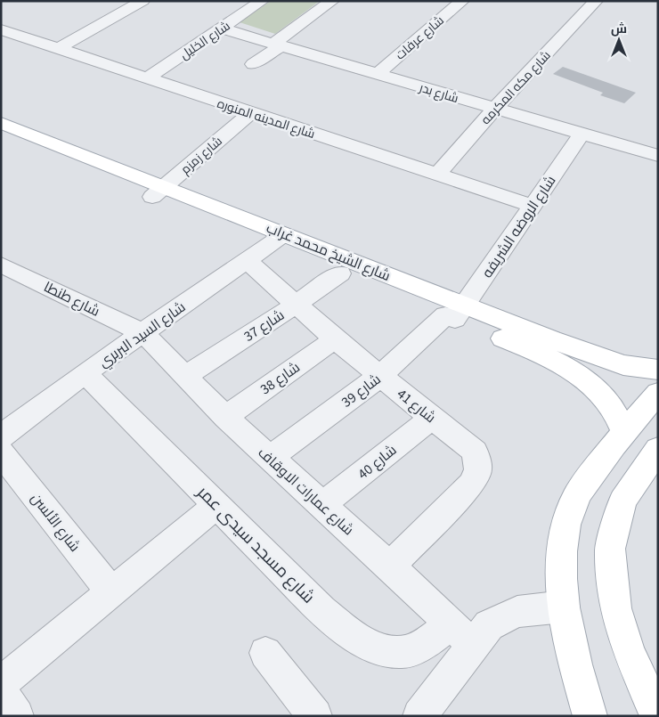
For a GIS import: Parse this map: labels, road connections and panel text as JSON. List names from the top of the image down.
{
  "streets": {
    "main road": ["شارع الشيخ محمد غراب"],
    "street": [
      "شارع عرفات",
      "شارع الخليل",
      "شارع مكه المكرمه",
      "شارع بدر",
      "شارع المدينه المنوره",
      "شارع زمزم",
      "شارع الروضه الشريفه",
      "شارع طنطا",
      "شارع 37",
      "شارع السيد البربري",
      "شارع 38",
      "شارع 39",
      "شارع 41",
      "شارع 40",
      "شارع عمارات الاوقاف",
      "شارع الألسن",
      "شارع مسجد سيدى عمر"
    ]
  },
  "crossings": [
    ["شارع عرفات", "شارع بدر"],
    ["شارع الخليل", "شارع بدر"],
    ["شارع الخليل", "شارع المدينه المنوره"],
    ["شارع مكه المكرمه", "شارع بدر"],
    ["شارع مكه المكرمه", "شارع المدينه المنوره"],
    ["شارع بدر", "شارع الروضه الشريفه"],
    ["شارع المدينه المنوره", "شارع زمزم"],
    ["شارع المدينه المنوره", "شارع الروضه الشريفه"],
    ["شارع زمزم", "شارع الشيخ محمد غراب"],
    ["شارع الروضه الشريفه", "شارع الشيخ محمد غراب"],
    ["شارع الروضه الشريفه", "شارع 39"],
    ["شارع الشيخ محمد غراب", "شارع 37"],
    ["شارع الشيخ محمد غراب", "شارع السيد البربري"],
    ["شارع الشيخ محمد غراب", "شارع 39"],
    ["شارع طنطا", "شارع السيد البربري"],
    ["شارع طنطا", "شارع عمارات الاوقاف"],
    ["شارع 37", "شارع 41"],
    ["شارع 37", "شارع عمارات الاوقاف"],
    ["شارع السيد البربري", "شارع 41"],
    ["شارع السيد البربري", "شارع عمارات الاوقاف"],
    ["شارع السيد البربري", "شارع الألسن"],
    ["شارع السيد البربري", "شارع مسجد سيدى عمر"],
    ["شارع 38", "شارع 41"],
    ["شارع 38", "شارع عمارات الاوقاف"],
    ["شارع 39", "شارع 41"],
    ["شارع 39", "شارع عمارات الاوقاف"],
    ["شارع 41", "شارع 40"],
    ["شارع 41", "شارع عمارات الاوقاف"],
    ["شارع 40", "شارع عمارات الاوقاف"],
    ["شارع عمارات الاوقاف", "شارع مسجد سيدى عمر"]
  ],
  "north": "top"
}
